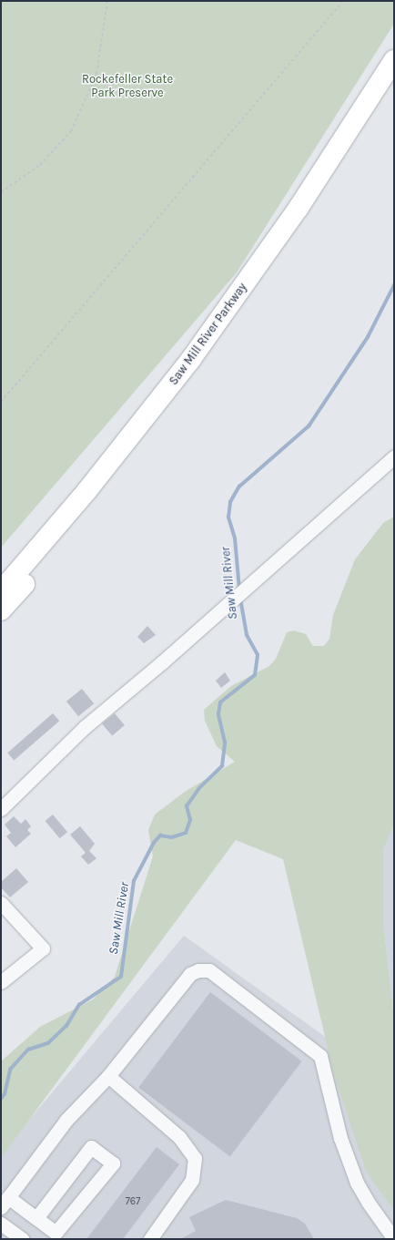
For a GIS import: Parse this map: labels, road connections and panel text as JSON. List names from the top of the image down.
{
  "streets": {
    "highway": ["Saw Mill River Parkway"]
  },
  "water": ["Saw Mill River"],
  "parks": ["Rockefeller State Park Preserve"],
  "house_numbers": ["767"]
}
